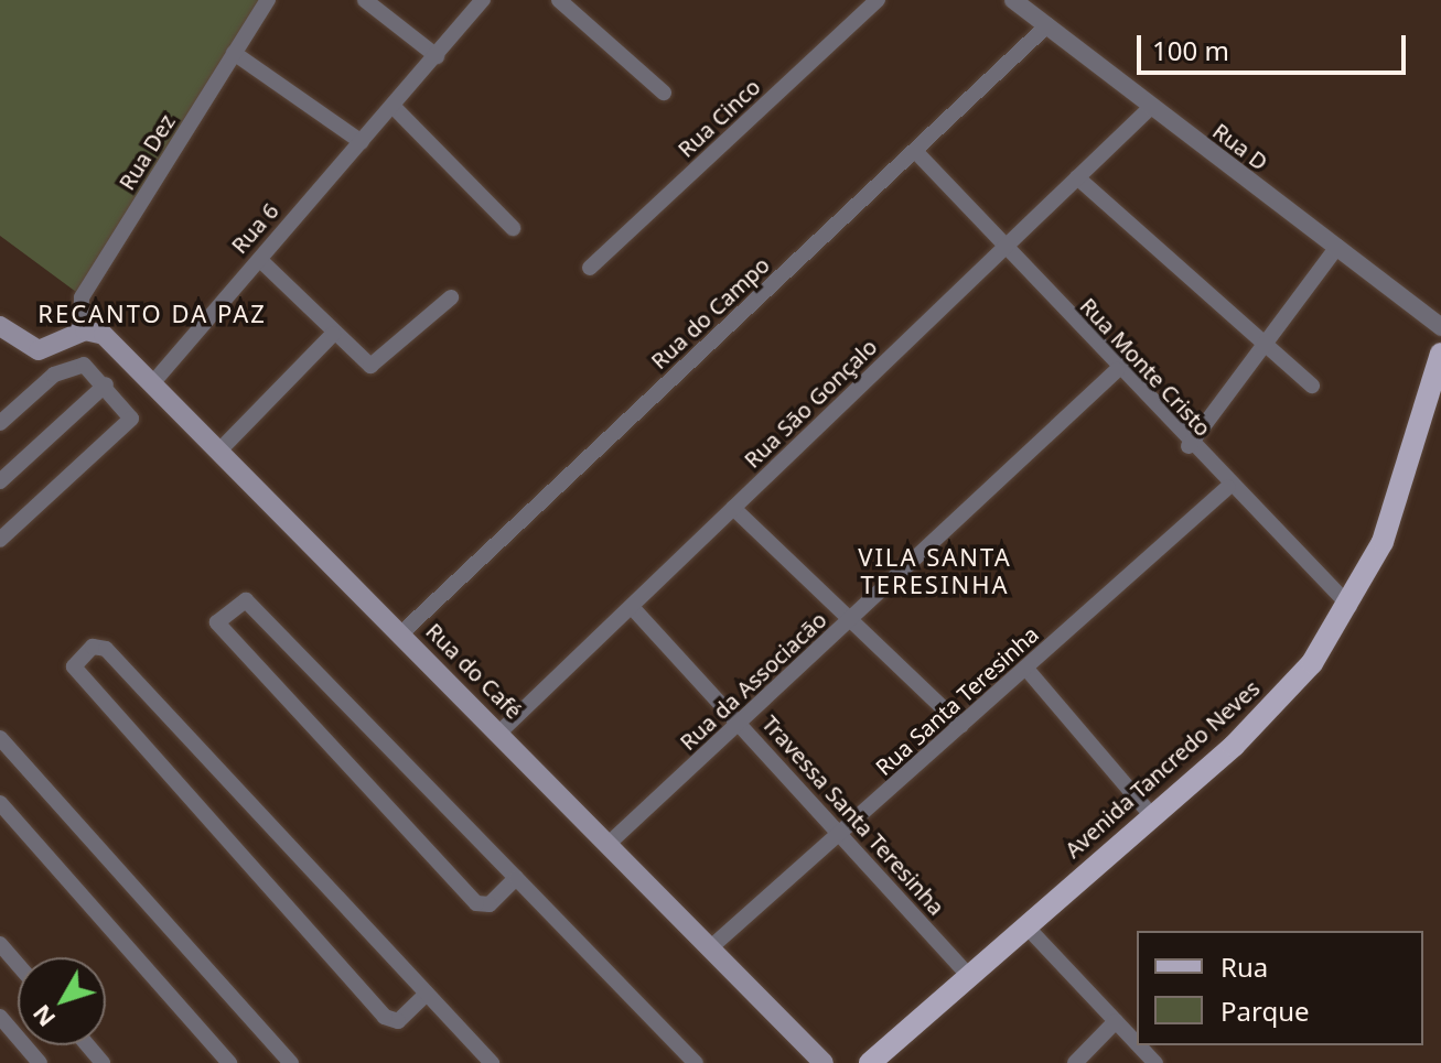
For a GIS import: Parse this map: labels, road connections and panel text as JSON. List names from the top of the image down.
{
  "streets": {
    "main road": ["Rua do Café", "Avenida Tancredo Neves"],
    "street": [
      "Rua Cinco",
      "Rua D",
      "Rua Dez",
      "Rua 6",
      "Rua do Campo",
      "Rua Monte Cristo",
      "Rua São Gonçalo",
      "Rua da Associacão",
      "Rua Santa Teresinha",
      "Travessa Santa Teresinha"
    ]
  },
  "crossings": [
    ["Rua D", "Rua do Campo"],
    ["Rua D", "Rua São Gonçalo"],
    ["Rua Dez", "Rua do Café"],
    ["Rua 6", "Rua do Café"],
    ["Rua do Campo", "Rua Monte Cristo"],
    ["Rua do Campo", "Rua do Café"],
    ["Rua Monte Cristo", "Rua São Gonçalo"],
    ["Rua Monte Cristo", "Rua da Associacão"],
    ["Rua Monte Cristo", "Rua Santa Teresinha"],
    ["Rua Monte Cristo", "Avenida Tancredo Neves"],
    ["Rua São Gonçalo", "Rua do Café"],
    ["Rua São Gonçalo", "Travessa Santa Teresinha"],
    ["Rua do Café", "Rua da Associacão"],
    ["Rua do Café", "Rua Santa Teresinha"],
    ["Rua da Associacão", "Travessa Santa Teresinha"],
    ["Rua Santa Teresinha", "Travessa Santa Teresinha"],
    ["Avenida Tancredo Neves", "Travessa Santa Teresinha"]
  ],
  "districts": ["RECANTO DA PAZ", "VILA SANTA TERESINHA"],
  "legend": ["Rua", "Parque"],
  "scale_bar": "100 m",
  "north": "bottom left"
}
